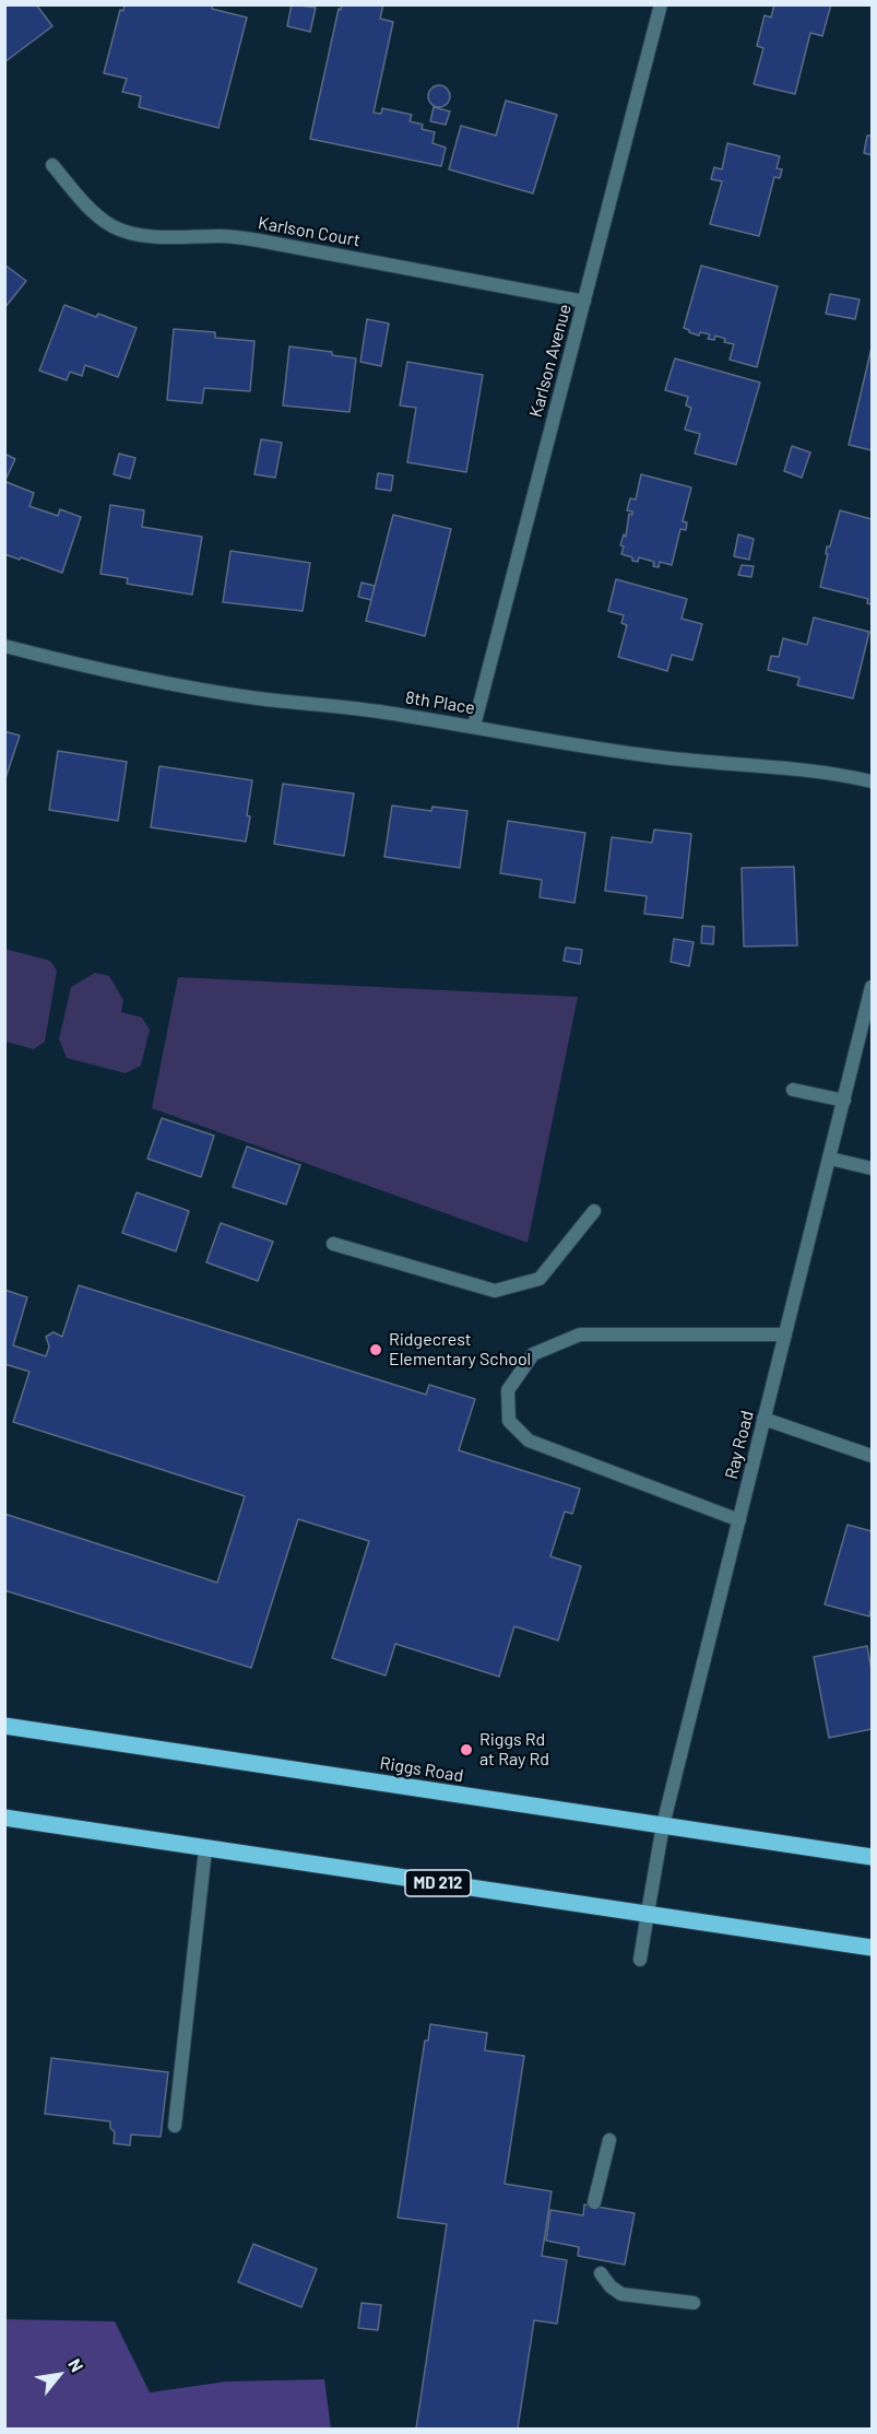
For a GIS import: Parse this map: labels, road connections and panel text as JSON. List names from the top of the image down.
{
  "streets": {
    "main road": ["Riggs Road", "MD 212"],
    "street": [
      "Karlson Court",
      "Karlson Avenue",
      "8th Place",
      "Ray Road"
    ]
  },
  "crossings": [
    ["Karlson Court", "Karlson Avenue"],
    ["Karlson Avenue", "8th Place"],
    ["Ray Road", "Riggs Road"],
    ["Ray Road", "MD 212"]
  ],
  "places": ["Ridgecrest Elementary School", "Riggs Rd at Ray Rd"],
  "north": "top right"
}
